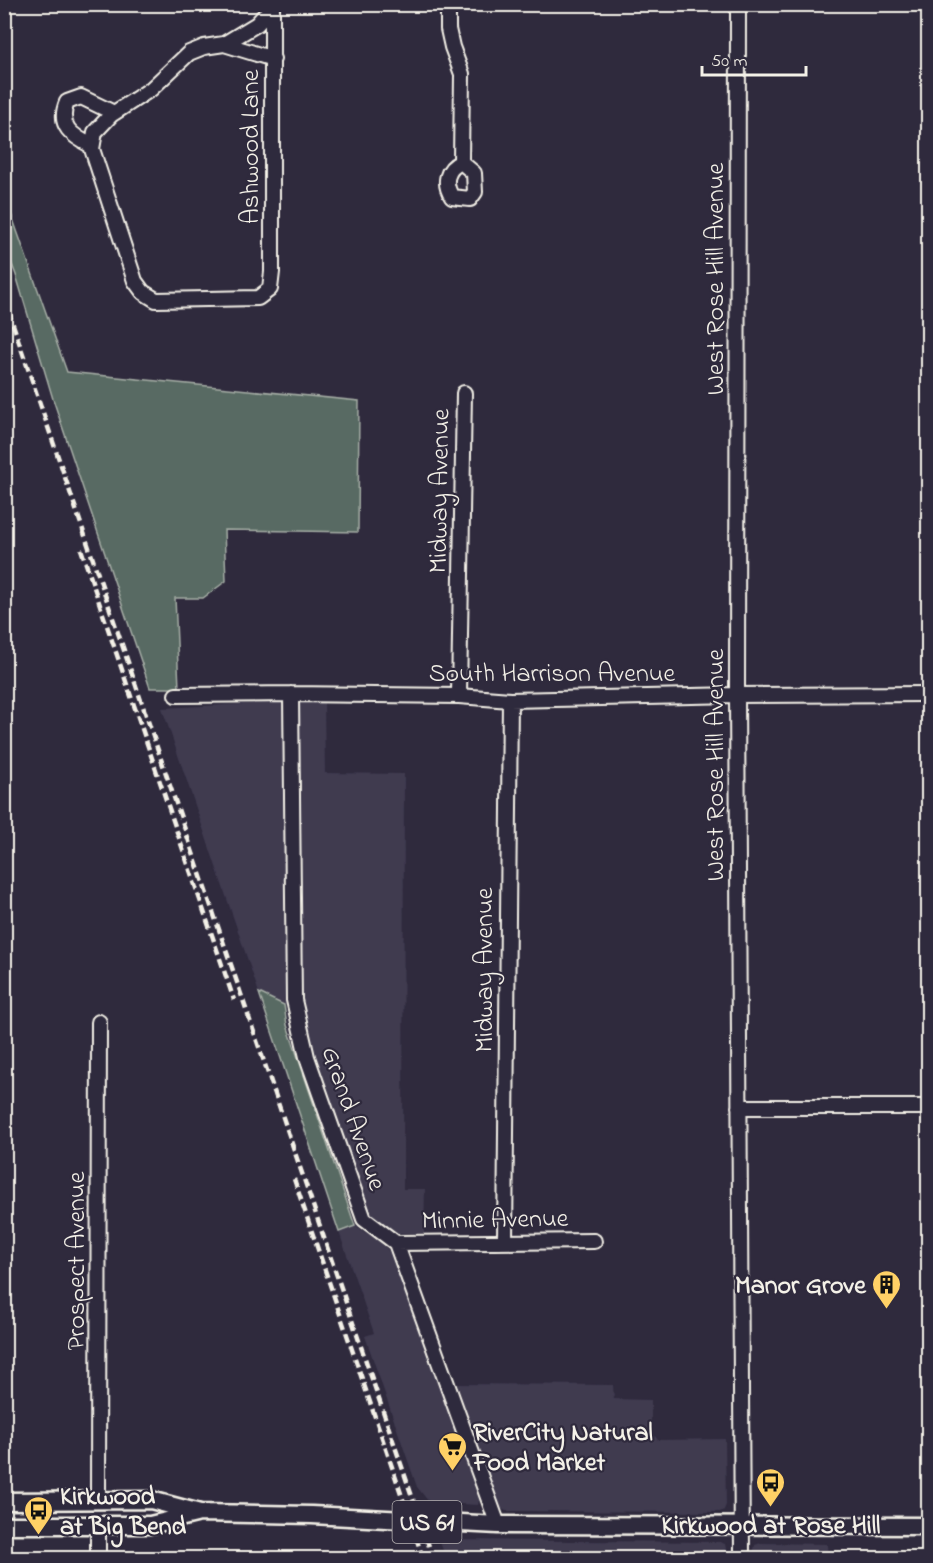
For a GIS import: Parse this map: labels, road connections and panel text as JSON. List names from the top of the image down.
{
  "streets": {
    "main road": ["US 61"],
    "street": [
      "Ashwood Lane",
      "West Rose Hill Avenue",
      "Midway Avenue",
      "South Harrison Avenue",
      "Grand Avenue",
      "Minnie Avenue",
      "Prospect Avenue"
    ]
  },
  "crossings": [
    ["West Rose Hill Avenue", "South Harrison Avenue"],
    ["West Rose Hill Avenue", "US 61"],
    ["Midway Avenue", "South Harrison Avenue"],
    ["Midway Avenue", "Minnie Avenue"],
    ["South Harrison Avenue", "Grand Avenue"],
    ["Grand Avenue", "Minnie Avenue"],
    ["Prospect Avenue", "US 61"]
  ],
  "places": {
    "building": ["Manor Grove"],
    "supermarket": ["RiverCity Natural Food Market"],
    "bus stop": ["Kirkwood at Rose Hill", "Kirkwood at Big Bend"]
  },
  "scale_bar": "50 m"
}
